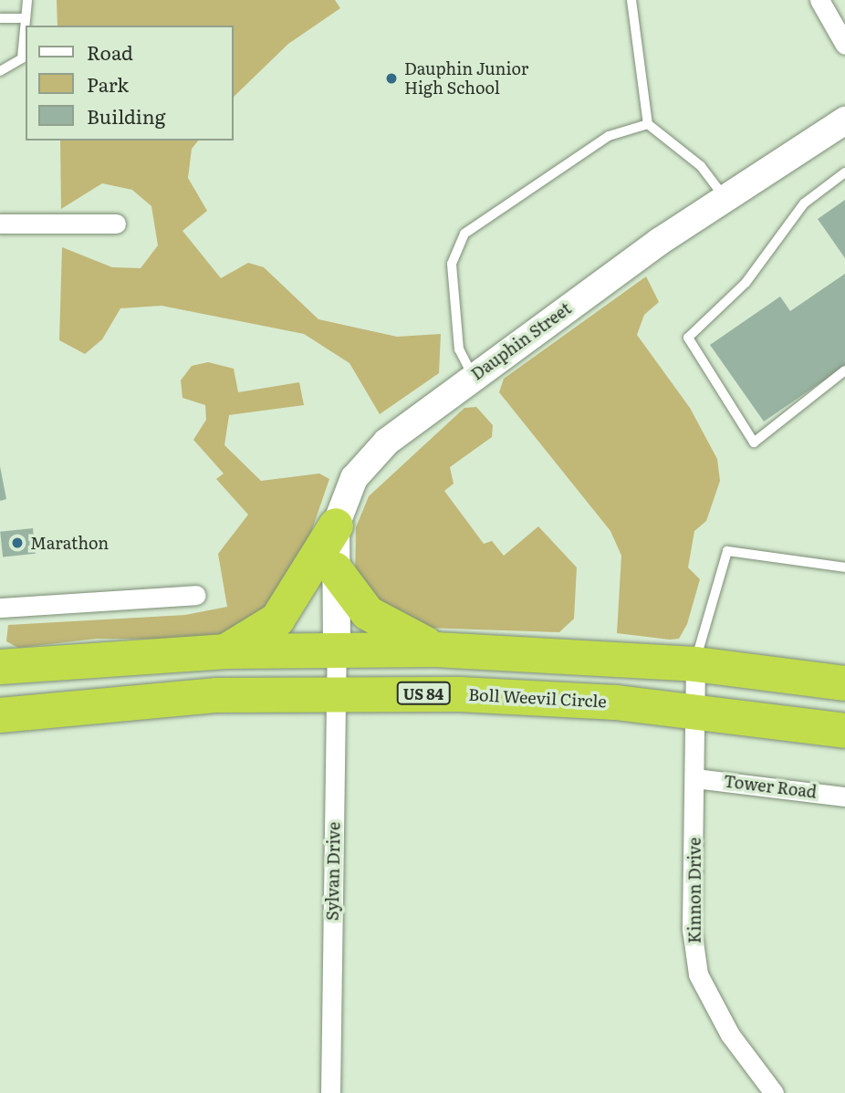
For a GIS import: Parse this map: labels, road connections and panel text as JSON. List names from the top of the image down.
{
  "streets": {
    "highway": ["US 84", "Boll Weevil Circle"],
    "street": [
      "Dauphin Street",
      "Tower Road",
      "Sylvan Drive",
      "Kinnon Drive"
    ]
  },
  "crossings": [
    ["Dauphin Street", "Sylvan Drive"],
    ["Boll Weevil Circle", "Sylvan Drive"],
    ["Boll Weevil Circle", "Kinnon Drive"],
    ["Tower Road", "Kinnon Drive"]
  ],
  "places": ["Dauphin Junior High School", "Marathon"],
  "legend": ["Road", "Park", "Building"]
}
